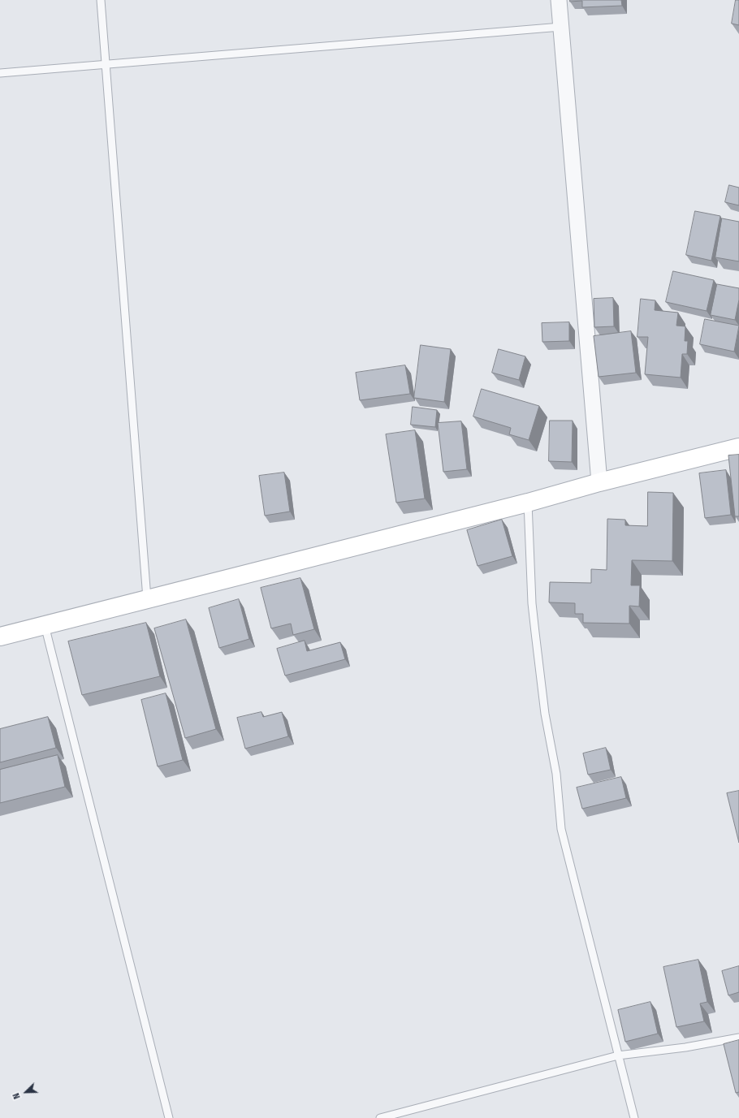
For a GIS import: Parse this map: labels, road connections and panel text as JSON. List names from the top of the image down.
{
  "north": "bottom left"
}
